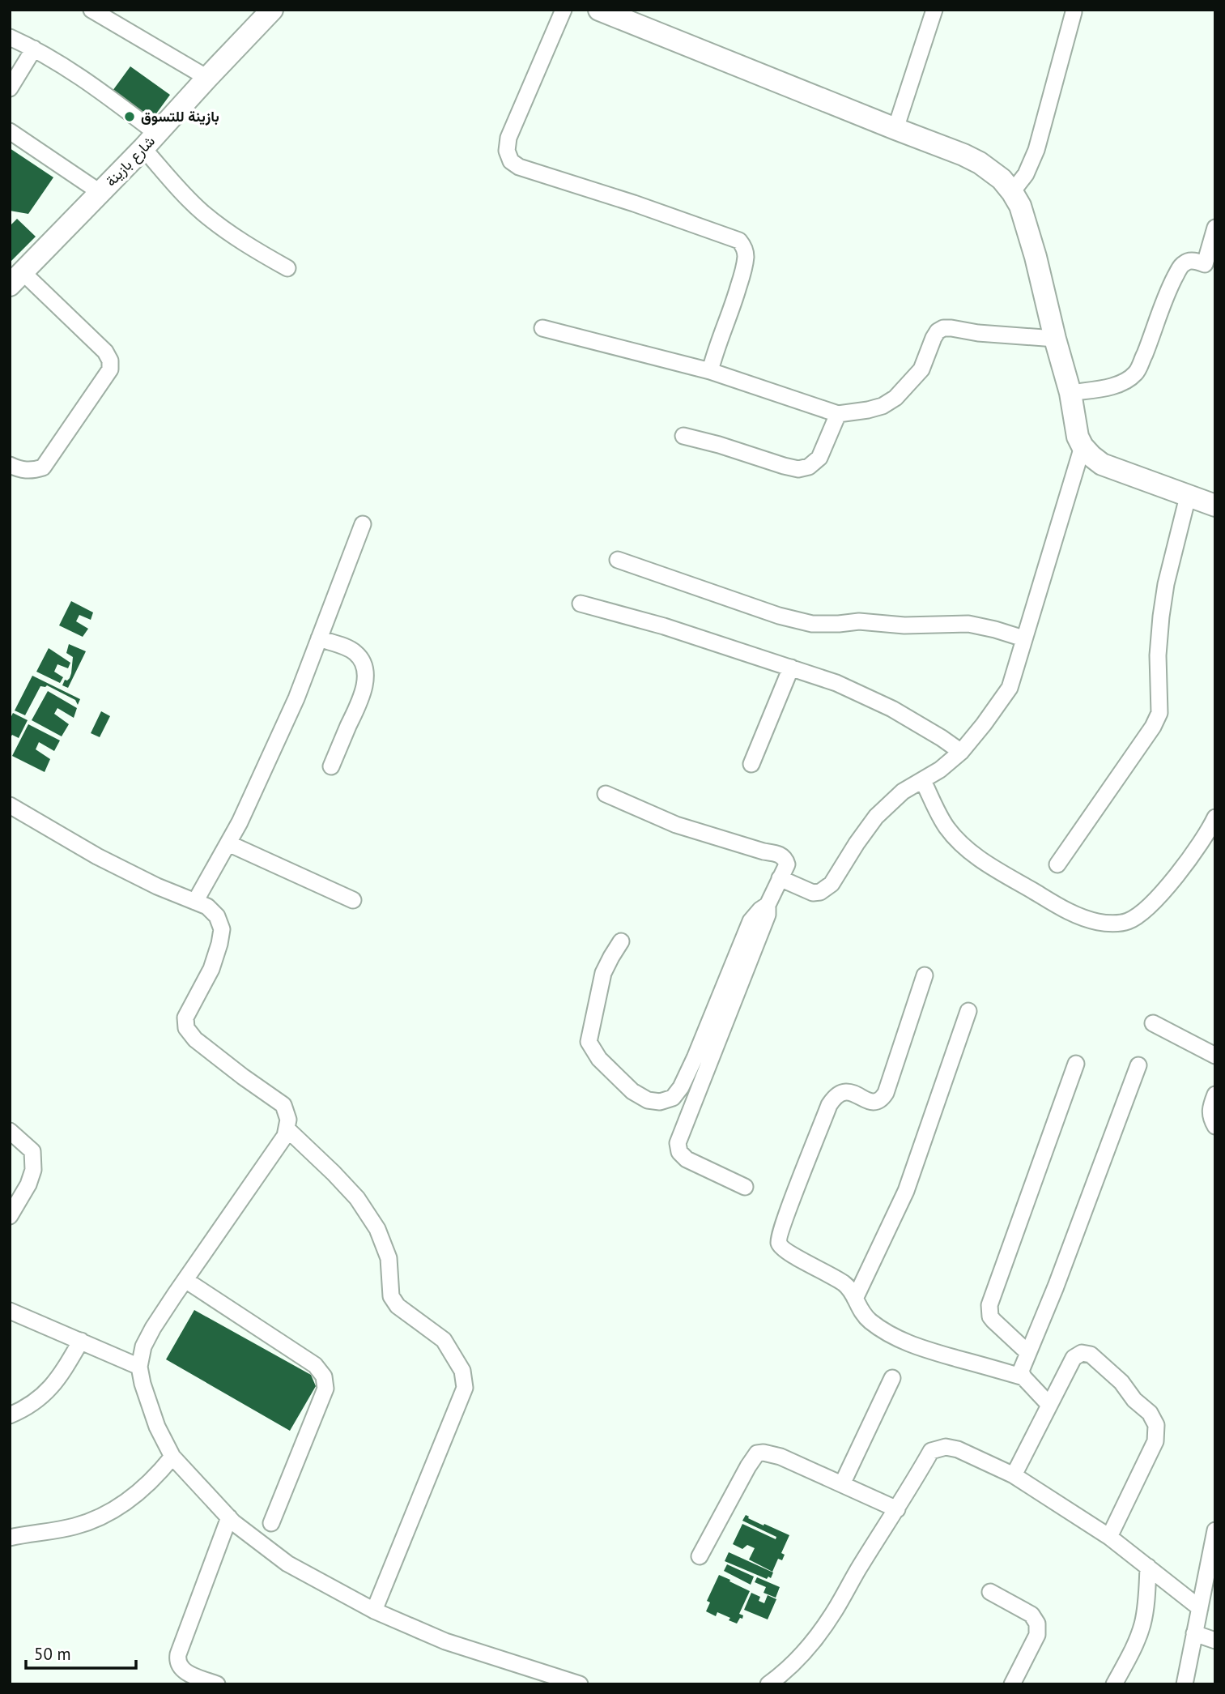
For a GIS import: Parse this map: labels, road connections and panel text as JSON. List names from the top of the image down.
{
  "streets": {
    "street": ["شارع بازينة"]
  },
  "places": ["بازينة للتسوق"],
  "scale_bar": "50 m"
}
